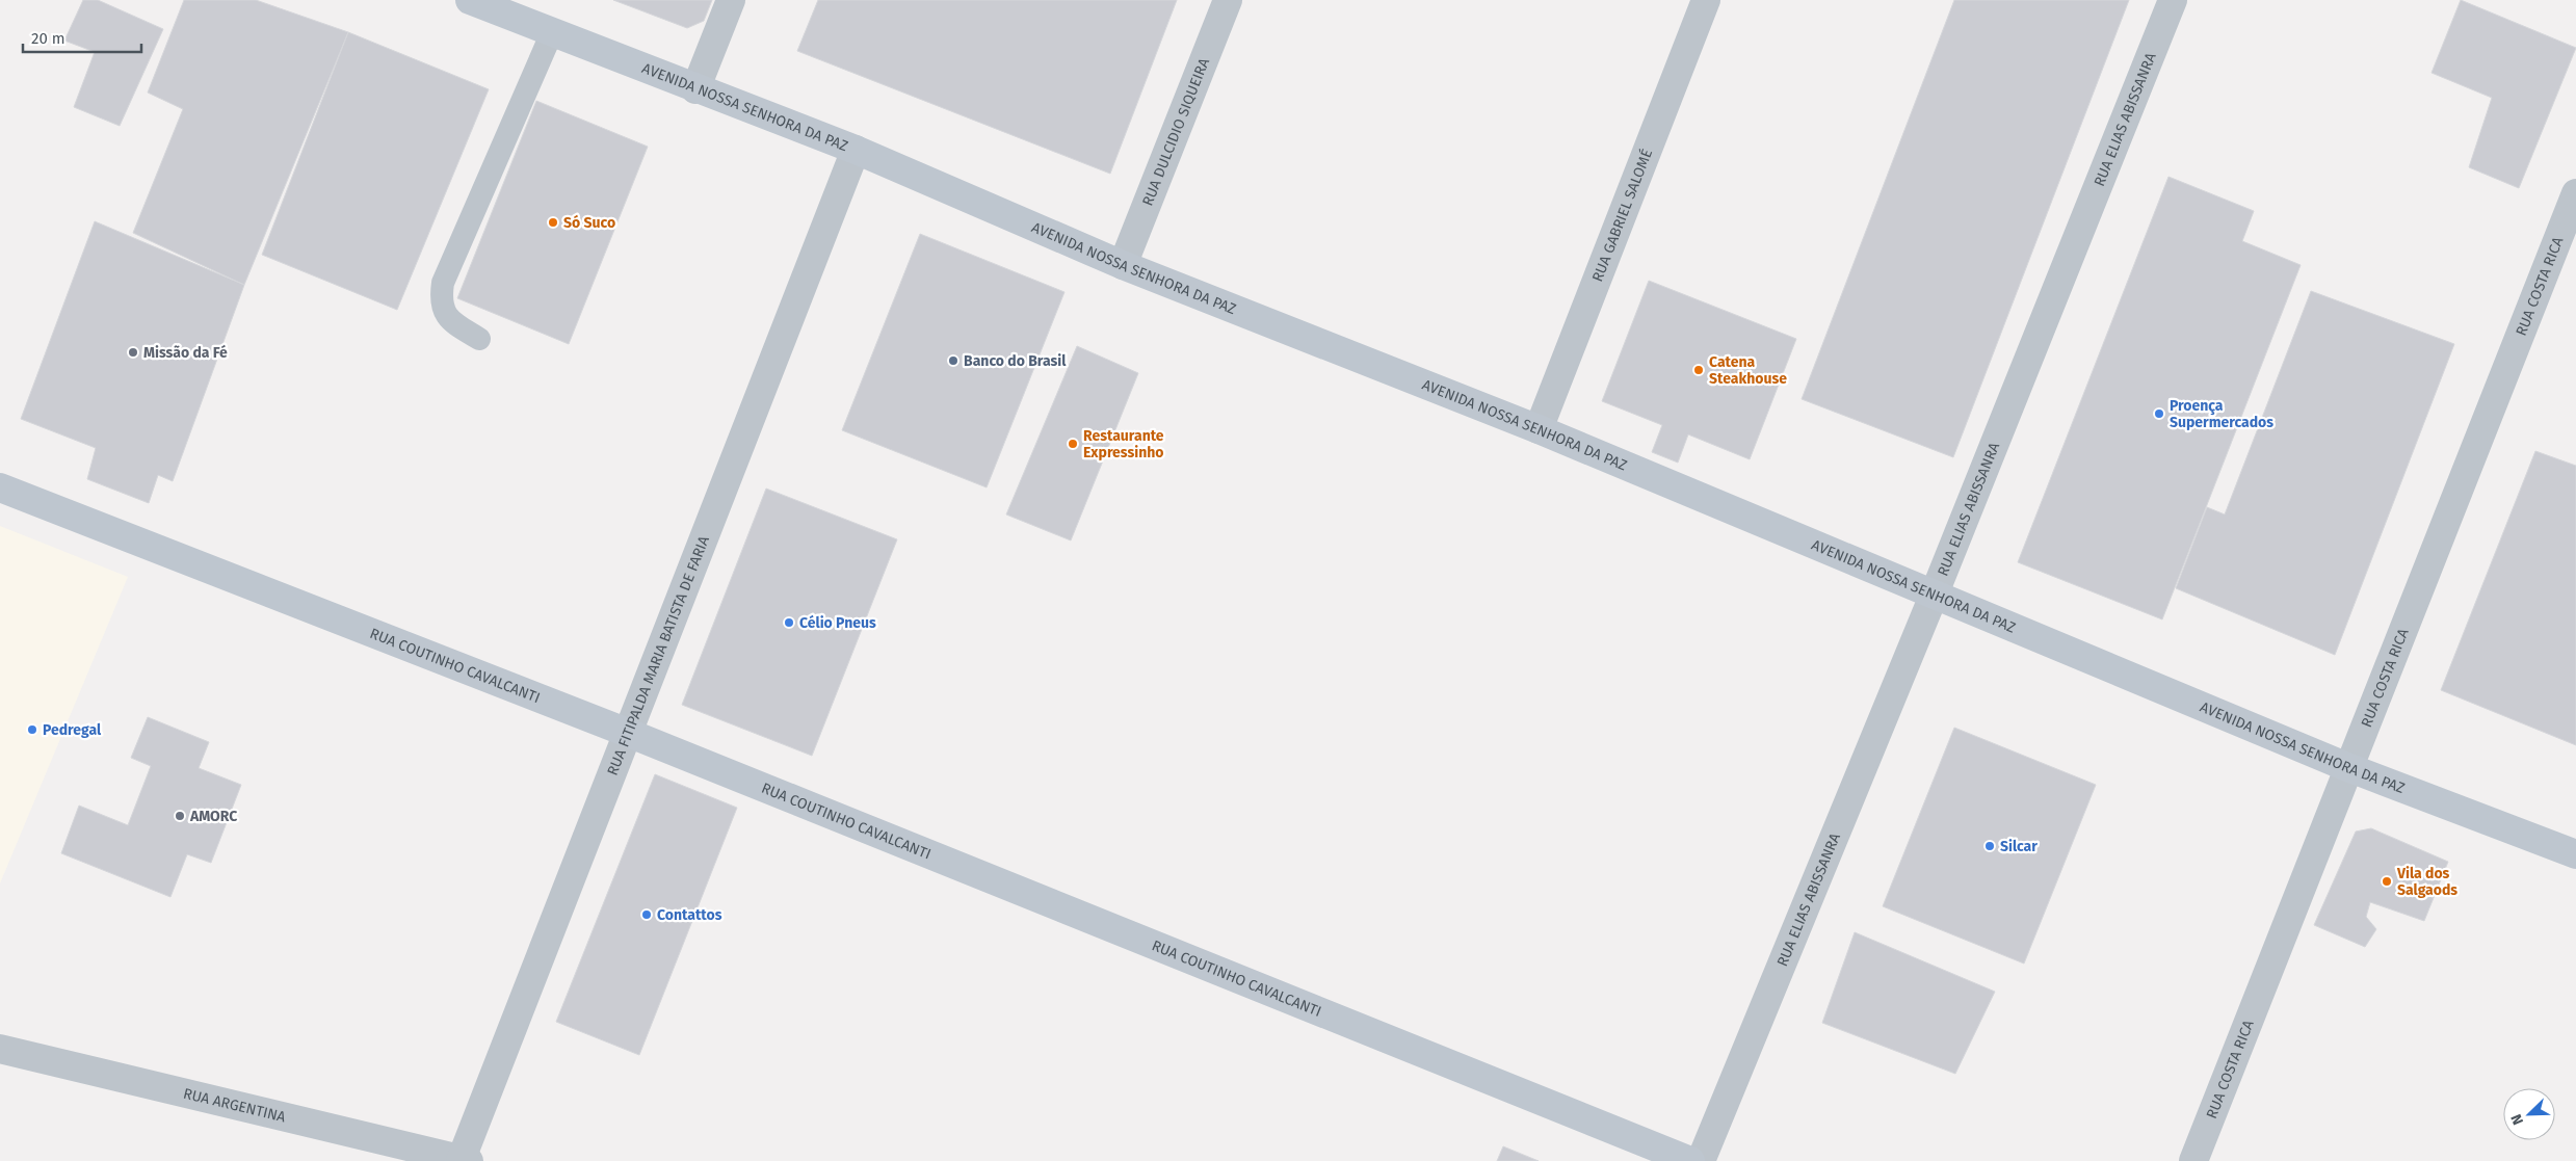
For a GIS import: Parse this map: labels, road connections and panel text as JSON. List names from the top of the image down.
{
  "streets": {
    "main road": ["AVENIDA NOSSA SENHORA DA PAZ", "RUA COUTINHO CAVALCANTI"],
    "street": [
      "RUA ELIAS ABISSANRA",
      "RUA DULCIDIO SIQUEIRA",
      "RUA GABRIEL SALOMÉ",
      "RUA COSTA RICA",
      "RUA FITIPALDA MARIA BATISTA DE FARIA",
      "RUA ARGENTINA"
    ]
  },
  "crossings": [
    ["AVENIDA NOSSA SENHORA DA PAZ", "RUA ELIAS ABISSANRA"],
    ["AVENIDA NOSSA SENHORA DA PAZ", "RUA DULCIDIO SIQUEIRA"],
    ["AVENIDA NOSSA SENHORA DA PAZ", "RUA GABRIEL SALOMÉ"],
    ["AVENIDA NOSSA SENHORA DA PAZ", "RUA COSTA RICA"],
    ["AVENIDA NOSSA SENHORA DA PAZ", "RUA FITIPALDA MARIA BATISTA DE FARIA"],
    ["RUA FITIPALDA MARIA BATISTA DE FARIA", "RUA COUTINHO CAVALCANTI"],
    ["RUA FITIPALDA MARIA BATISTA DE FARIA", "RUA ARGENTINA"]
  ],
  "places": [
    "Só Suco",
    "Missão da Fé",
    "Banco do Brasil",
    "Catena Steakhouse",
    "Proença Supermercados",
    "Restaurante Expressinho",
    "Célio Pneus",
    "Pedregal",
    "AMORC",
    "Silcar",
    "Vila dos Salgaods",
    "Contattos"
  ],
  "scale_bar": "20 m",
  "north": "bottom left"
}
